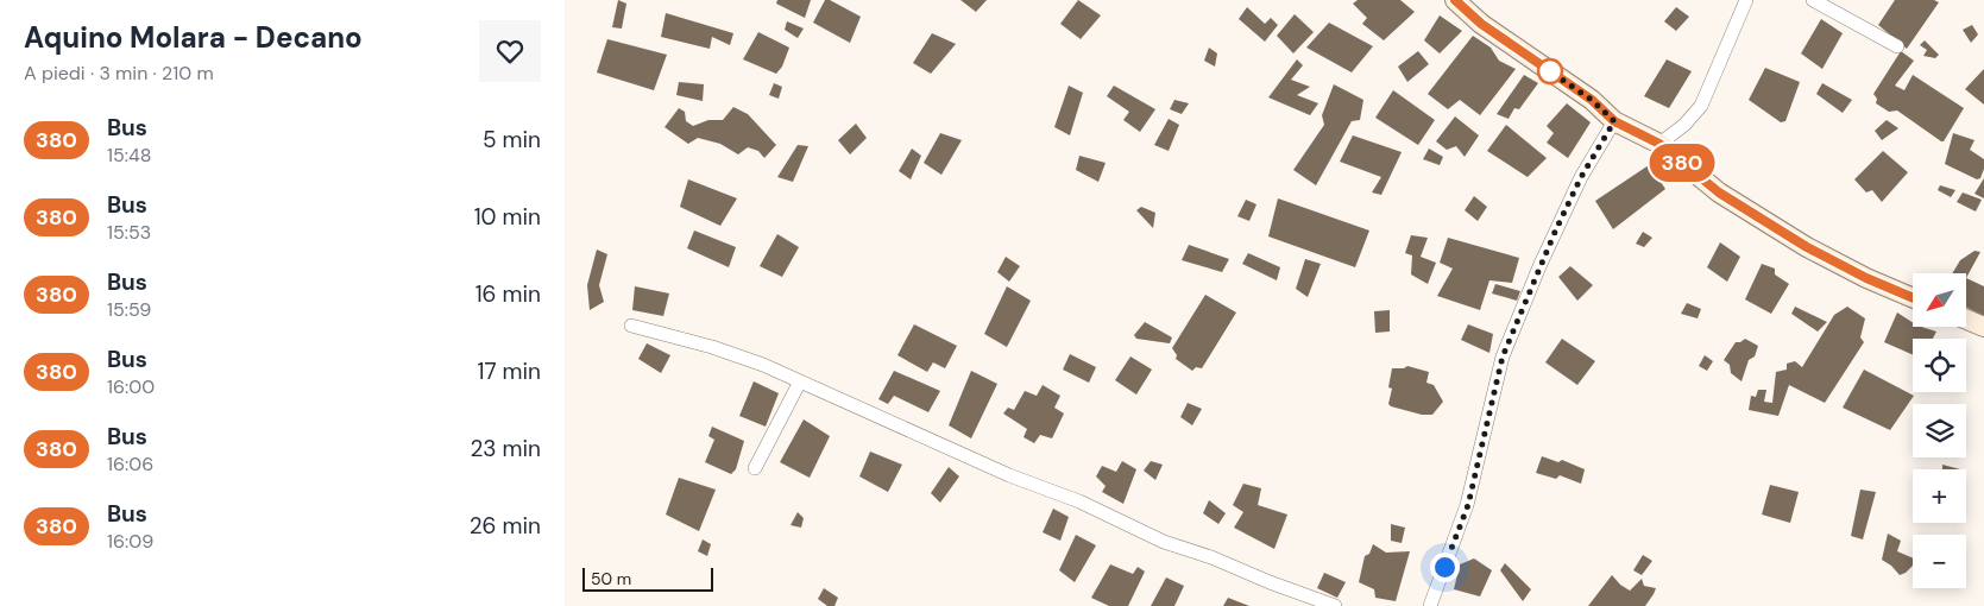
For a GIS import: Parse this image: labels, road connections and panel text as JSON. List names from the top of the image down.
{
  "lines": ["bus line 380"],
  "scale_bar": "50 m",
  "north": "bottom left",
  "page": {
    "heading": ["Aquino Molara - Decano", "A piedi · 3 min · 210 m"],
    "on_map": "380",
    "list": [
      {
        "mark": "380",
        "name": "Bus",
        "note": "15:48",
        "value": "5 min"
      },
      {
        "mark": "380",
        "name": "Bus",
        "note": "15:53",
        "value": "10 min"
      },
      {
        "mark": "380",
        "name": "Bus",
        "note": "15:59",
        "value": "16 min"
      },
      {
        "mark": "380",
        "name": "Bus",
        "note": "16:00",
        "value": "17 min"
      },
      {
        "mark": "380",
        "name": "Bus",
        "note": "16:06",
        "value": "23 min"
      },
      {
        "mark": "380",
        "name": "Bus",
        "note": "16:09",
        "value": "26 min"
      }
    ],
    "map_buttons": ["+", "−"],
    "scale": "50 m"
  }
}
